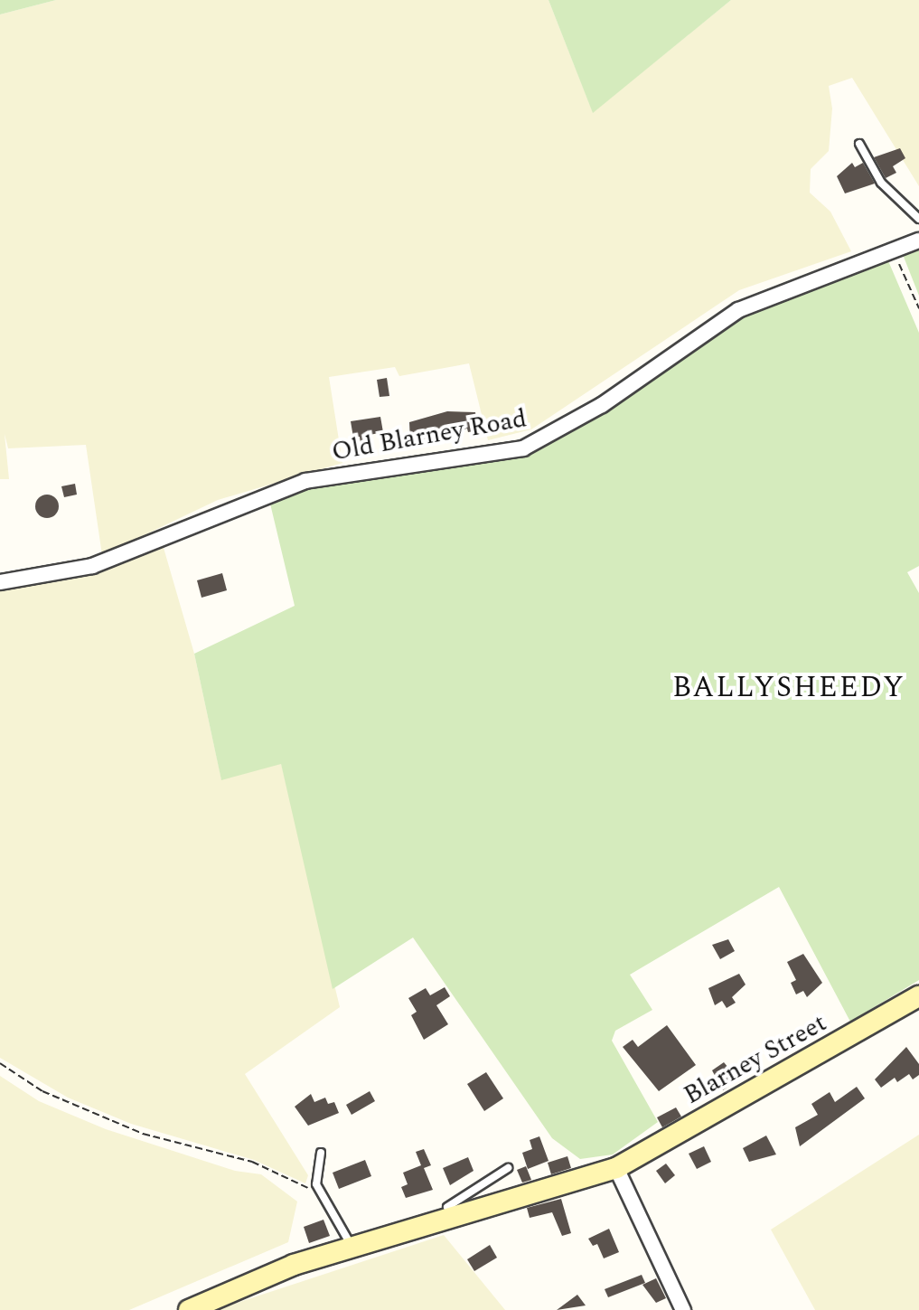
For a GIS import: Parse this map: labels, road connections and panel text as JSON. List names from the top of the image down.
{
  "streets": {
    "street": ["Old Blarney Road", "Blarney Street"]
  },
  "districts": ["BALLYSHEEDY"]
}
